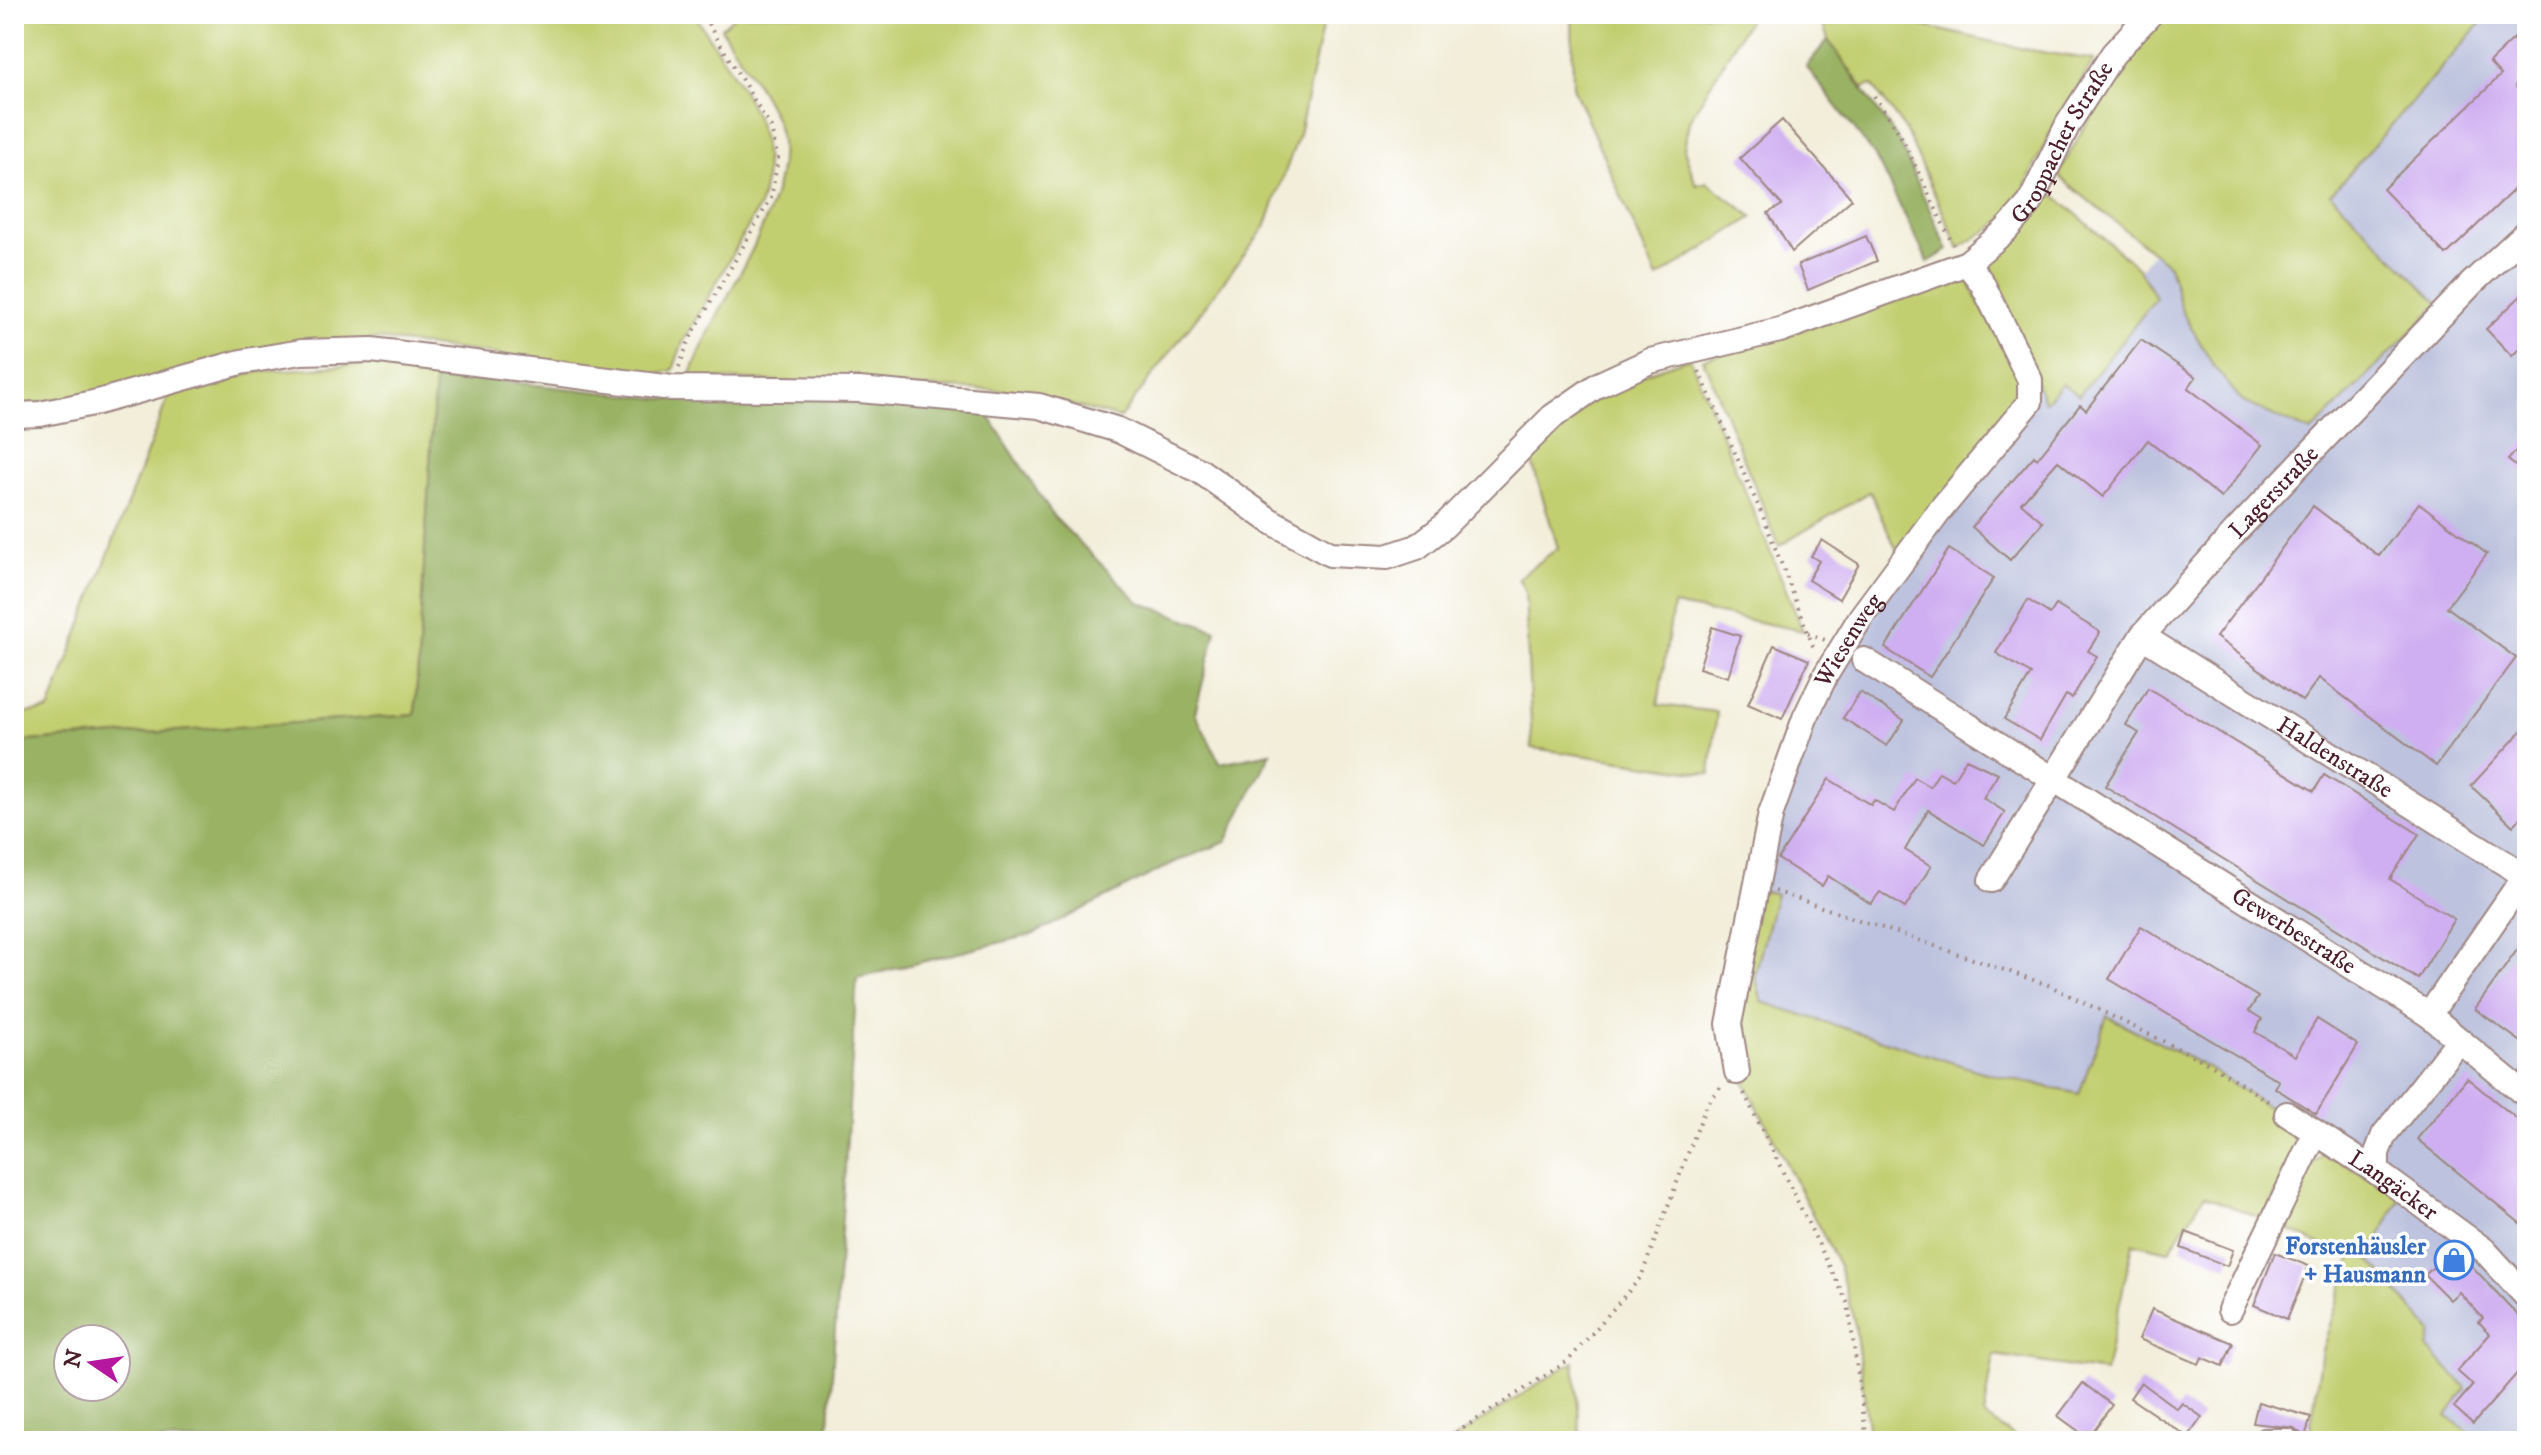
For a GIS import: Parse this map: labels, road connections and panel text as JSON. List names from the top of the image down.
{
  "streets": {
    "street": [
      "Groppacher Straße",
      "Lagerstraße",
      "Wiesenweg",
      "Haldenstraße",
      "Gewerbestraße",
      "Langäcker"
    ]
  },
  "crossings": [
    ["Groppacher Straße", "Wiesenweg"],
    ["Lagerstraße", "Haldenstraße"],
    ["Lagerstraße", "Gewerbestraße"]
  ],
  "places": {
    "shop": ["Forstenhäusler + Hausmann"]
  },
  "north": "left"
}
